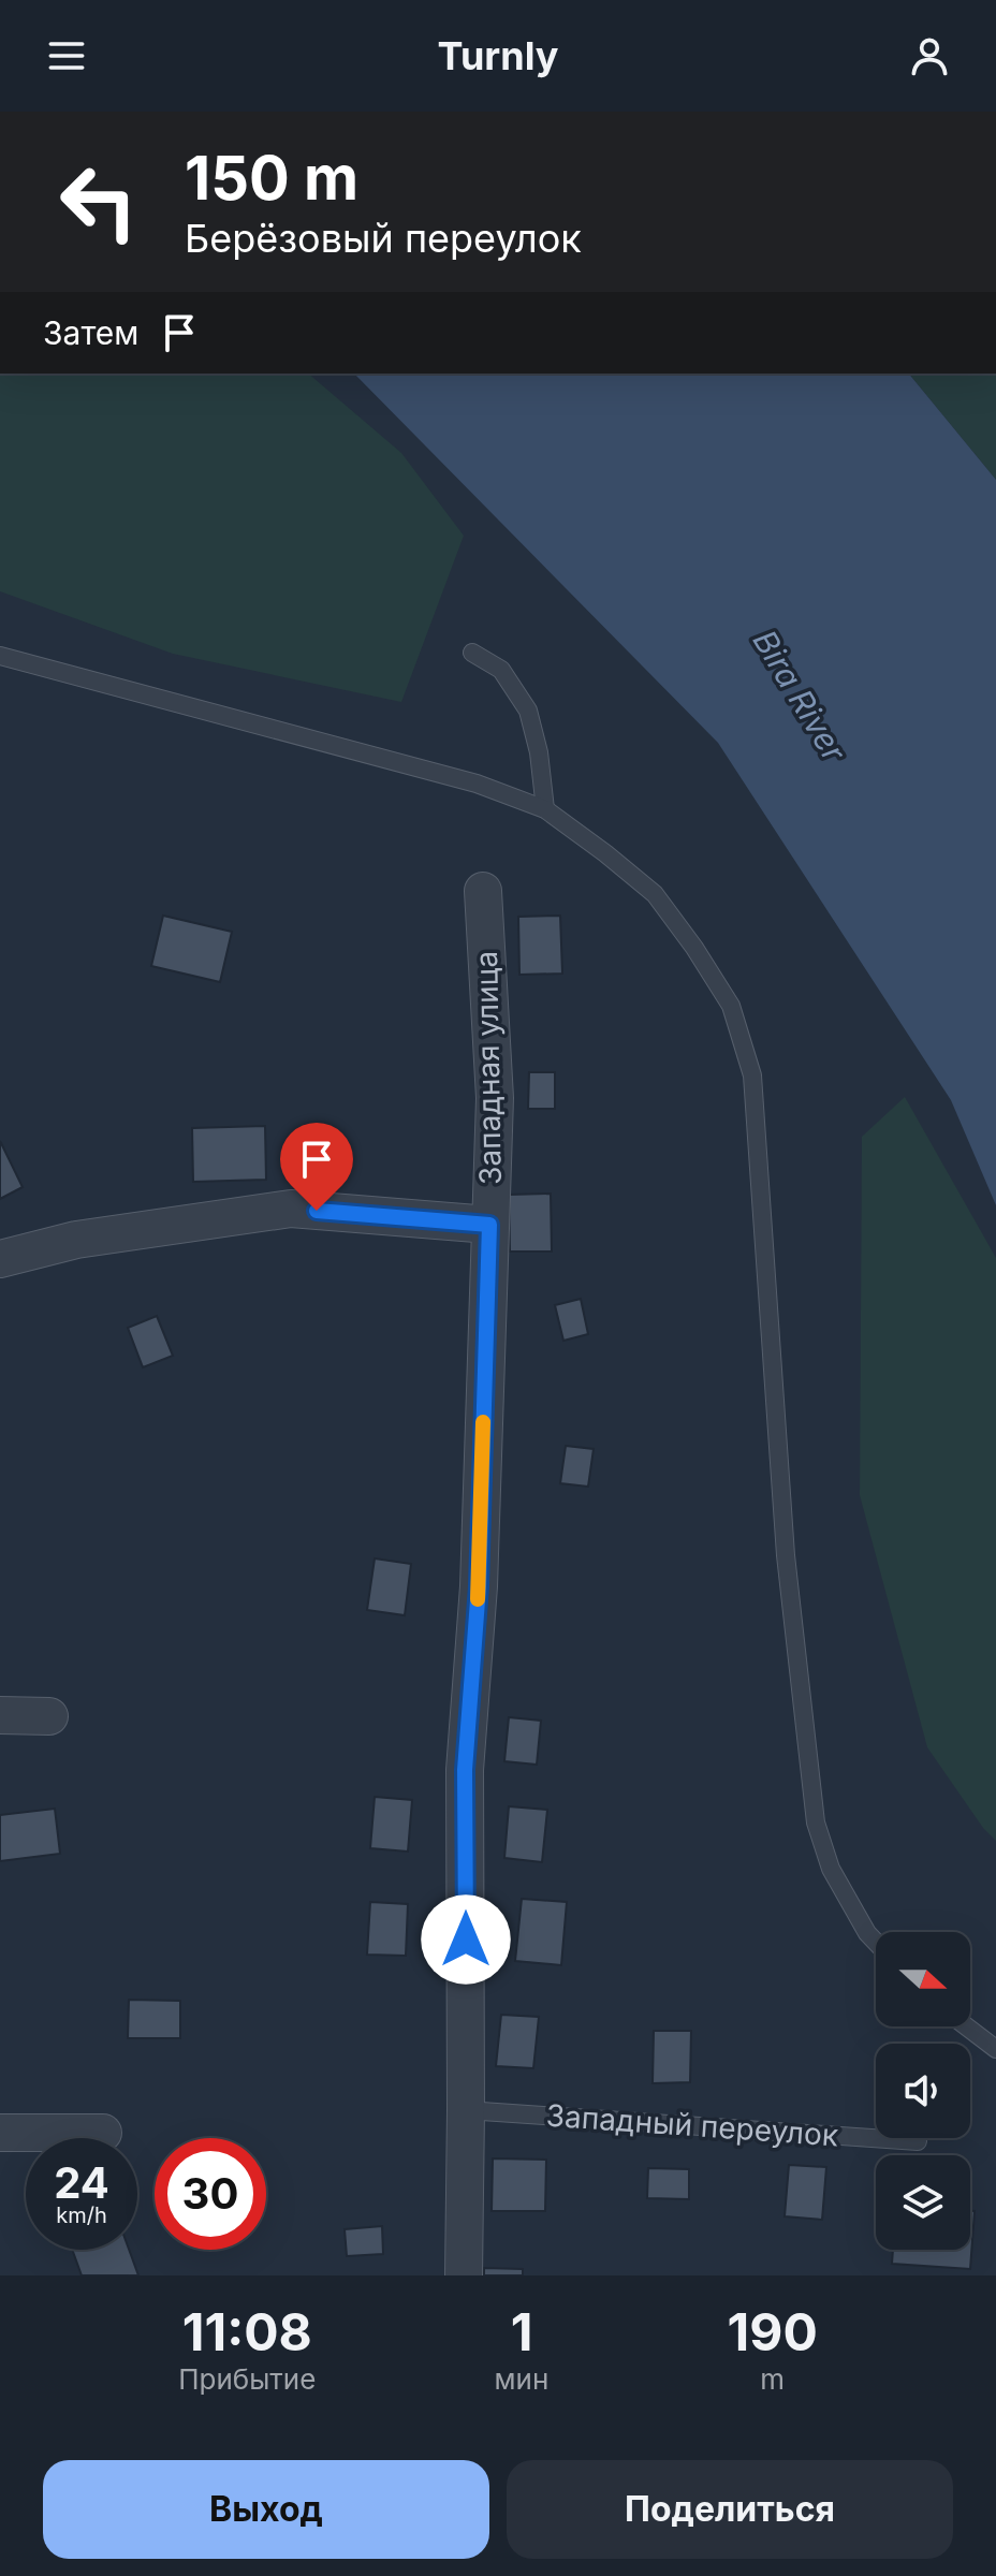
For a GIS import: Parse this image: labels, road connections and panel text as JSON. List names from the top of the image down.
{
  "streets": {
    "street": ["Западная улица"],
    "lane": ["Западный переулок"]
  },
  "crossings": [
    ["Западная улица", "Западный переулок"]
  ],
  "water": ["Bira River"],
  "north": "right",
  "page": {
    "header": "Turnly",
    "turn": ["150 m", "Берёзовый переулок"],
    "then": "Затем",
    "speed": "24 km/h",
    "limit": "30",
    "eta": [
      "11:08",
      "Прибытие",
      "1",
      "мин",
      "190",
      "m"
    ],
    "buttons": ["Выход", "Поделиться"]
  }
}
